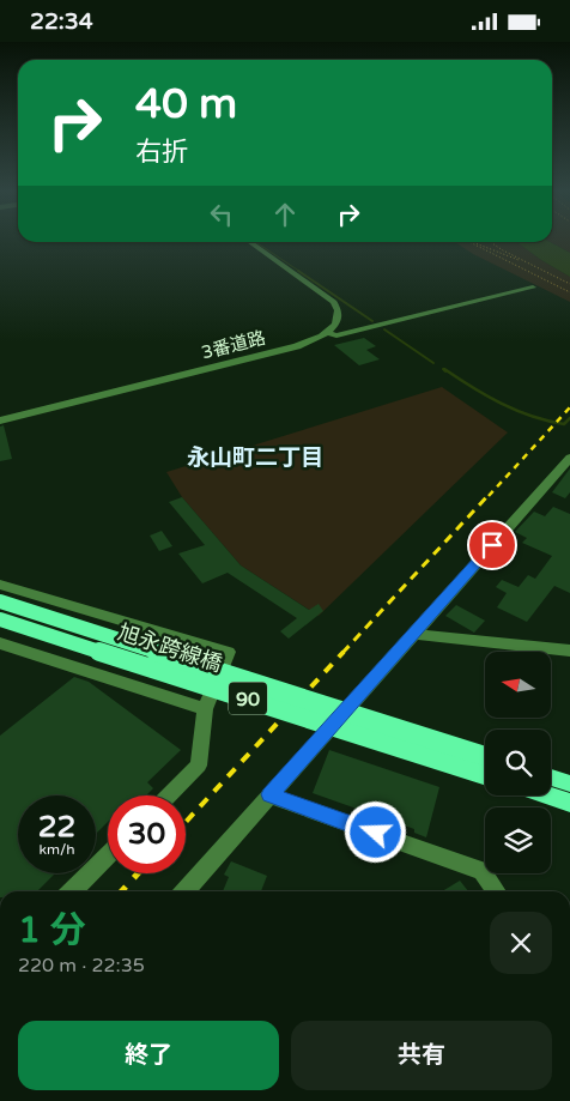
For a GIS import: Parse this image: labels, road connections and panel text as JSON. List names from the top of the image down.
{
  "streets": {
    "main road": ["旭永跨線橋", "90"],
    "street": ["3番道路"]
  },
  "districts": ["永山町二丁目"],
  "north": "left",
  "page": {
    "status": "22:34",
    "turn": ["40 m", "右折"],
    "speed": "22 km/h",
    "limit": "30",
    "heading": ["1 分", "220 m · 22:35"],
    "buttons": ["終了", "共有"]
  }
}
